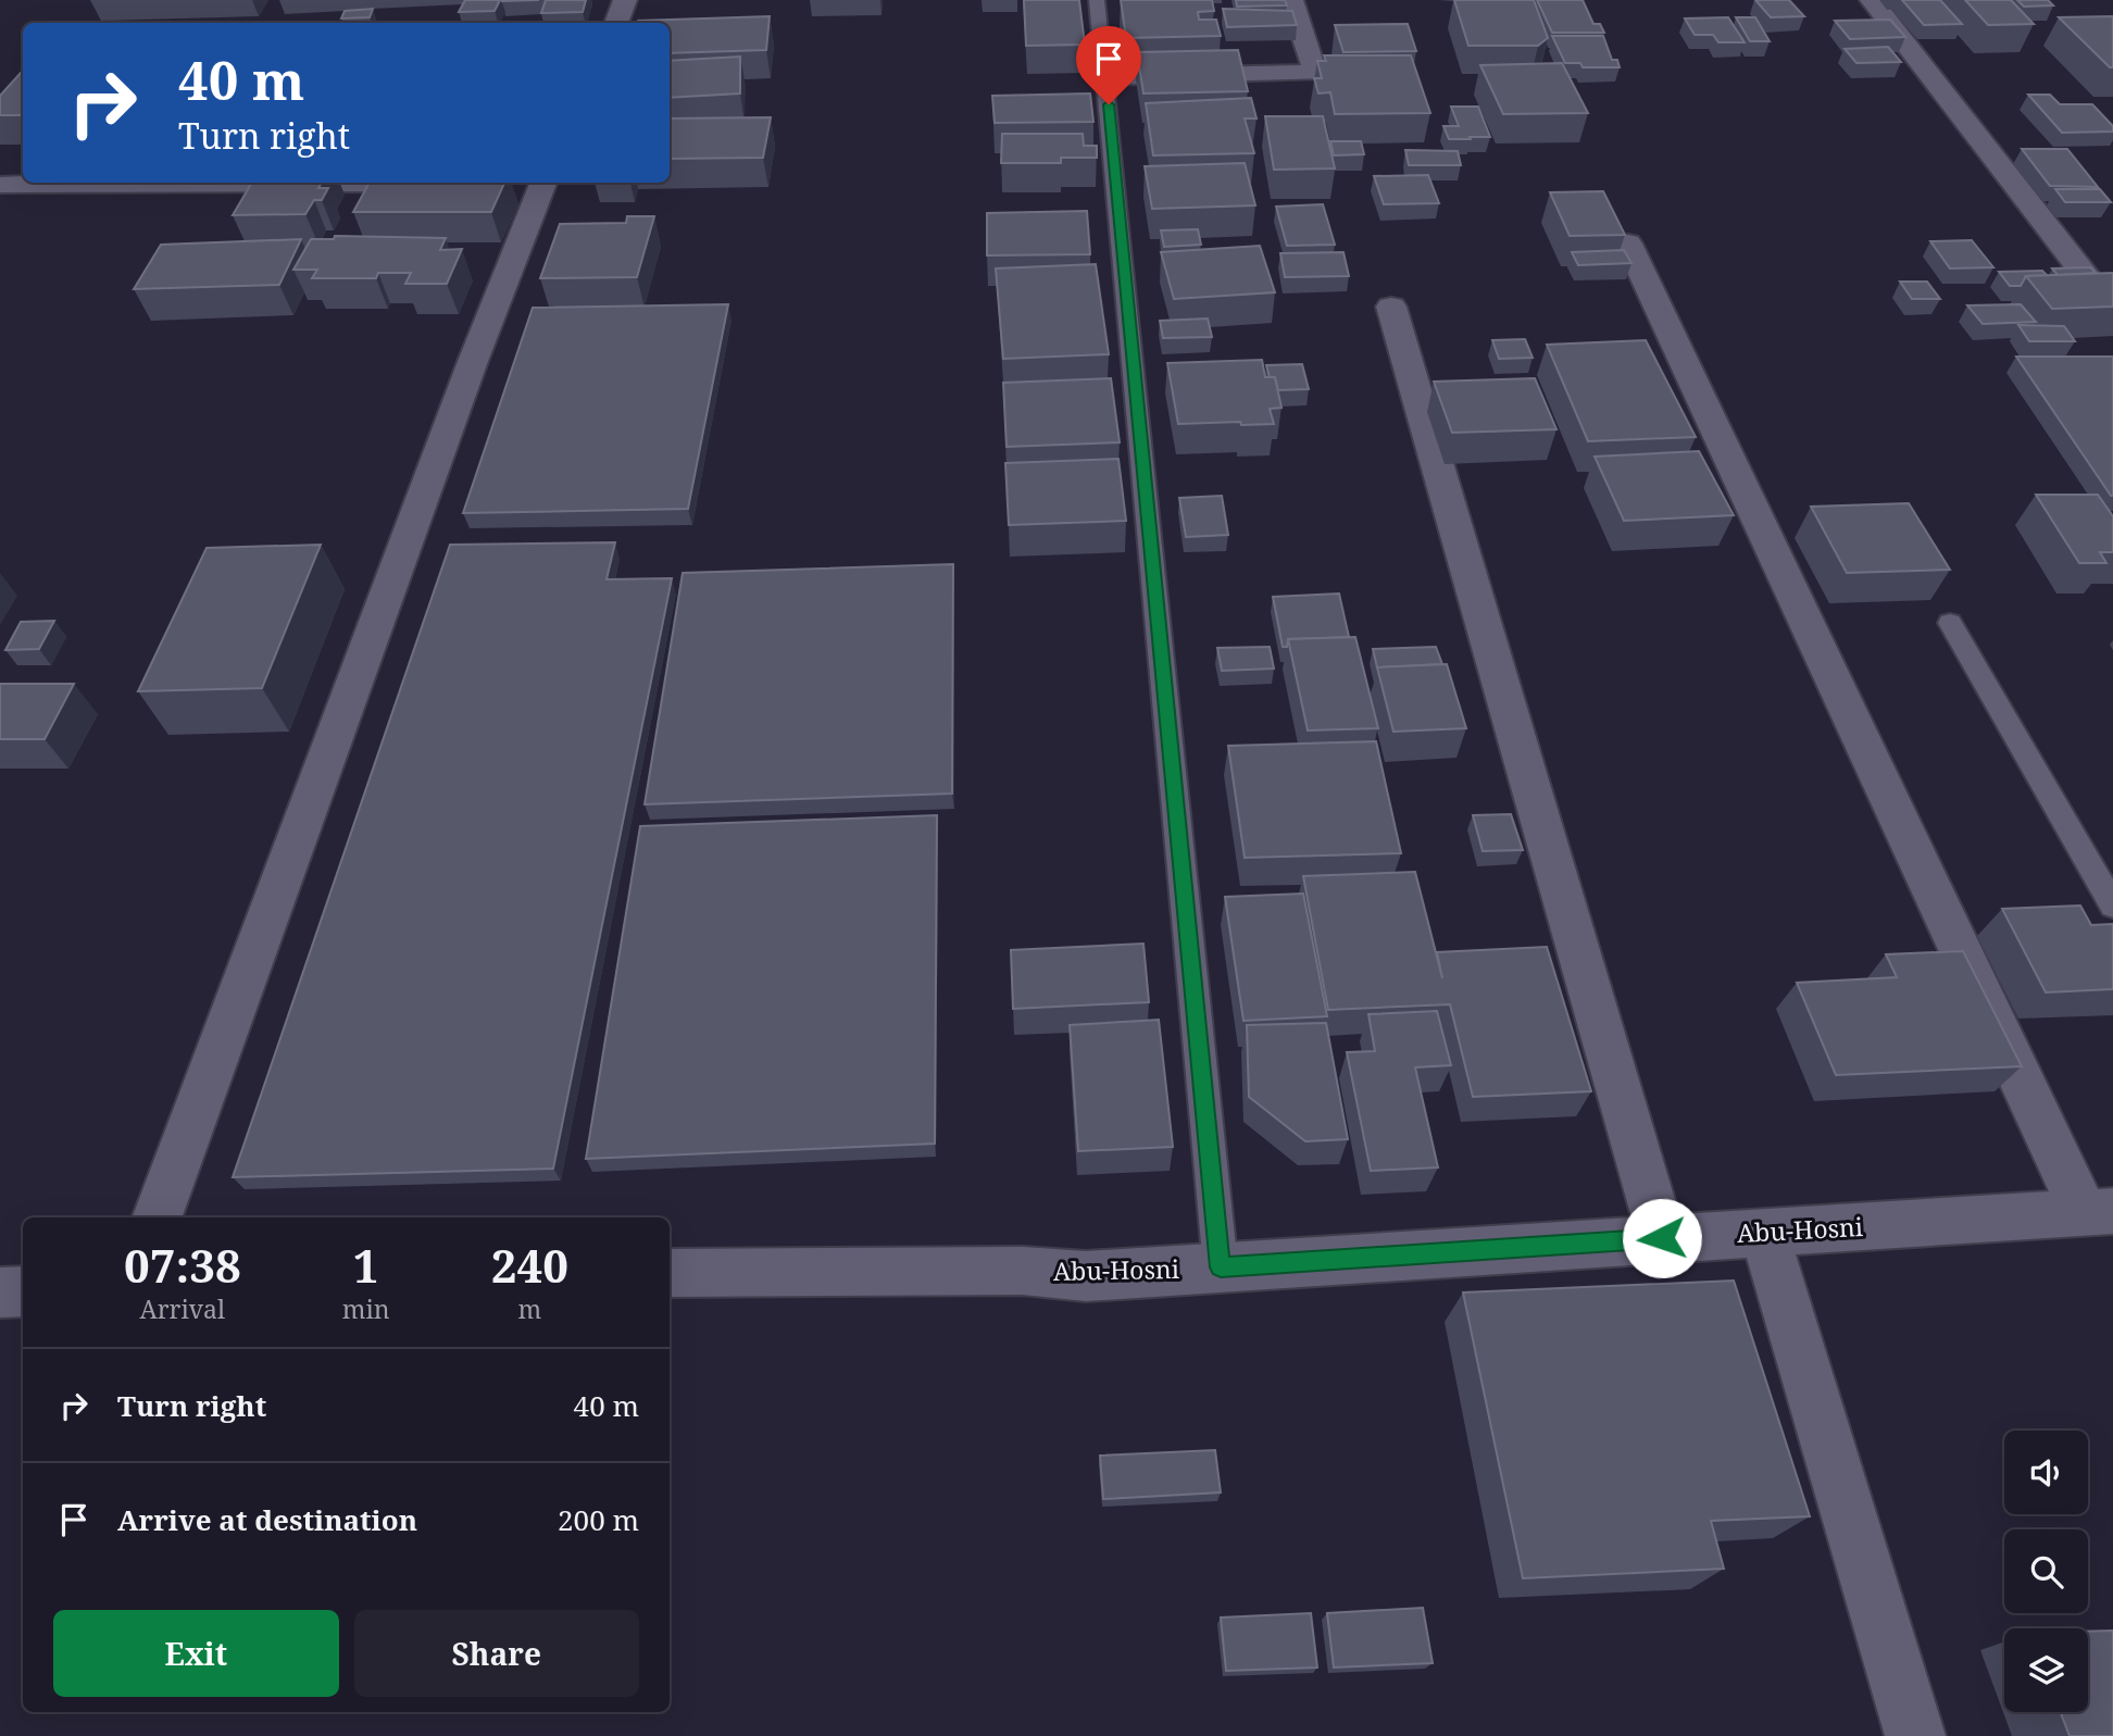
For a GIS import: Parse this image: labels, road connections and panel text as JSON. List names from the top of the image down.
{
  "streets": {
    "street": ["Abu-Hosni"]
  },
  "page": {
    "turn": ["40 m", "Turn right"],
    "eta": [
      "07:38",
      "Arrival",
      "1",
      "min",
      "240",
      "m"
    ],
    "list": [
      {
        "name": "Turn right",
        "value": "40 m"
      },
      {
        "name": "Arrive at destination",
        "value": "200 m"
      }
    ],
    "buttons": ["Exit", "Share"]
  }
}
